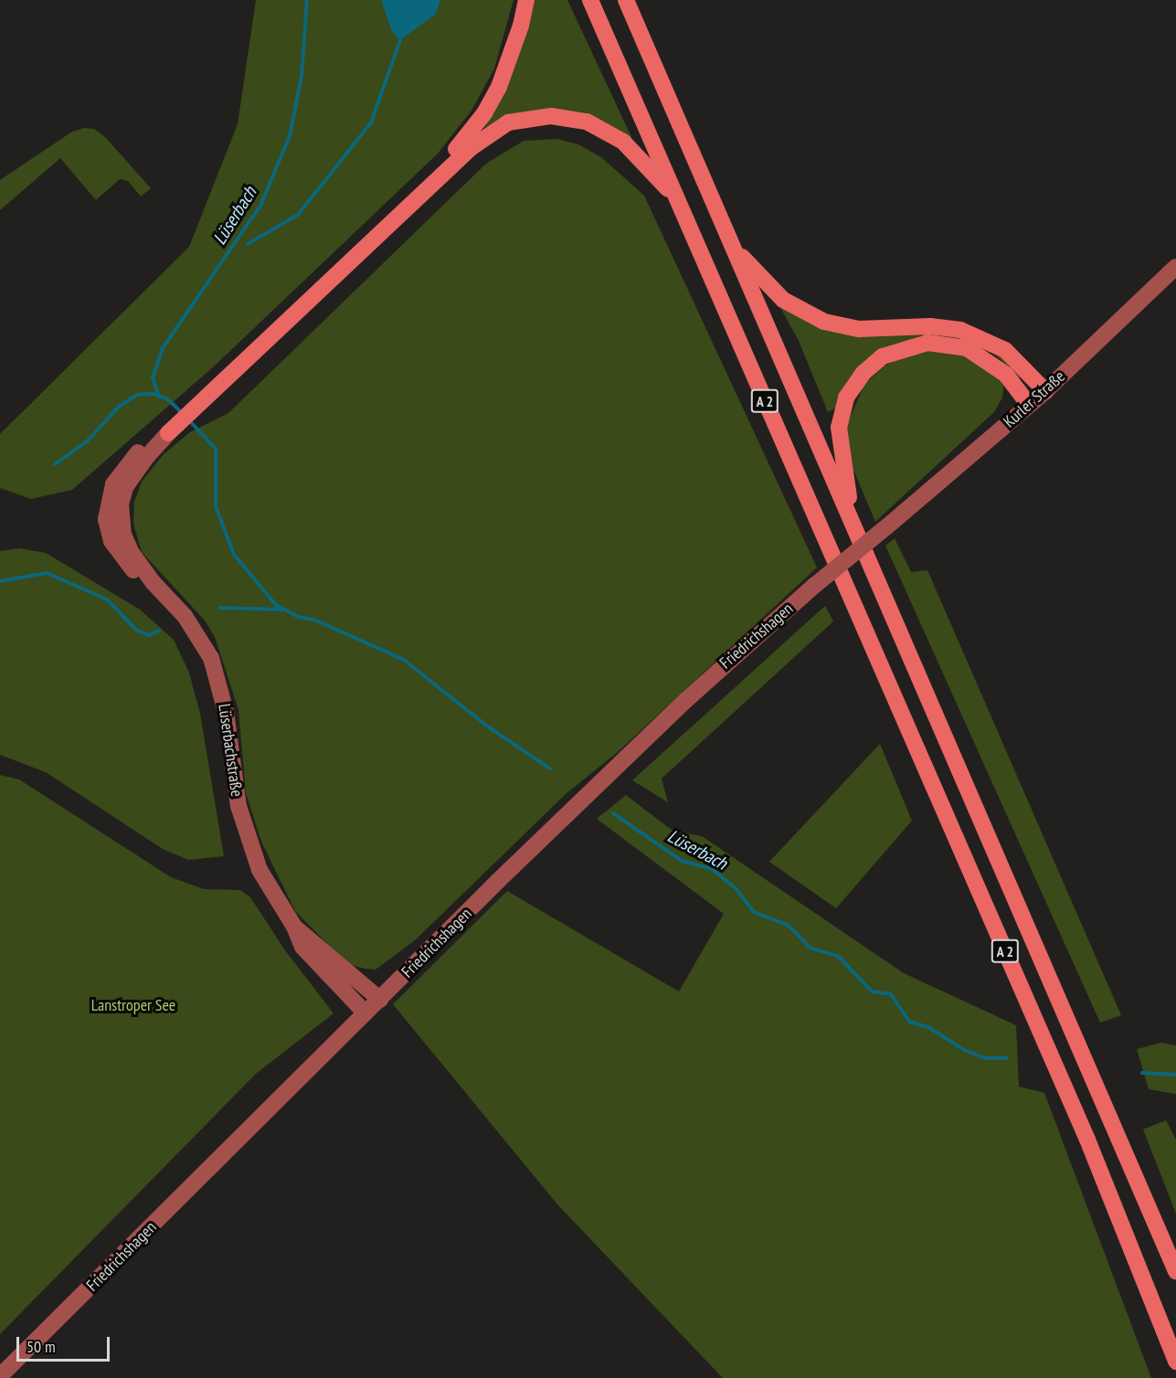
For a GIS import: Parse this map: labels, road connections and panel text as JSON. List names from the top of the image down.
{
  "streets": {
    "highway": ["A 2"],
    "main road": ["Kurler Straße", "Friedrichshagen", "Lüserbachstraße"]
  },
  "crossings": [
    ["Kurler Straße", "Friedrichshagen"],
    ["Friedrichshagen", "Lüserbachstraße"]
  ],
  "water": ["Lüserbach"],
  "parks": ["Lanstroper See"],
  "scale_bar": "50 m"
}
